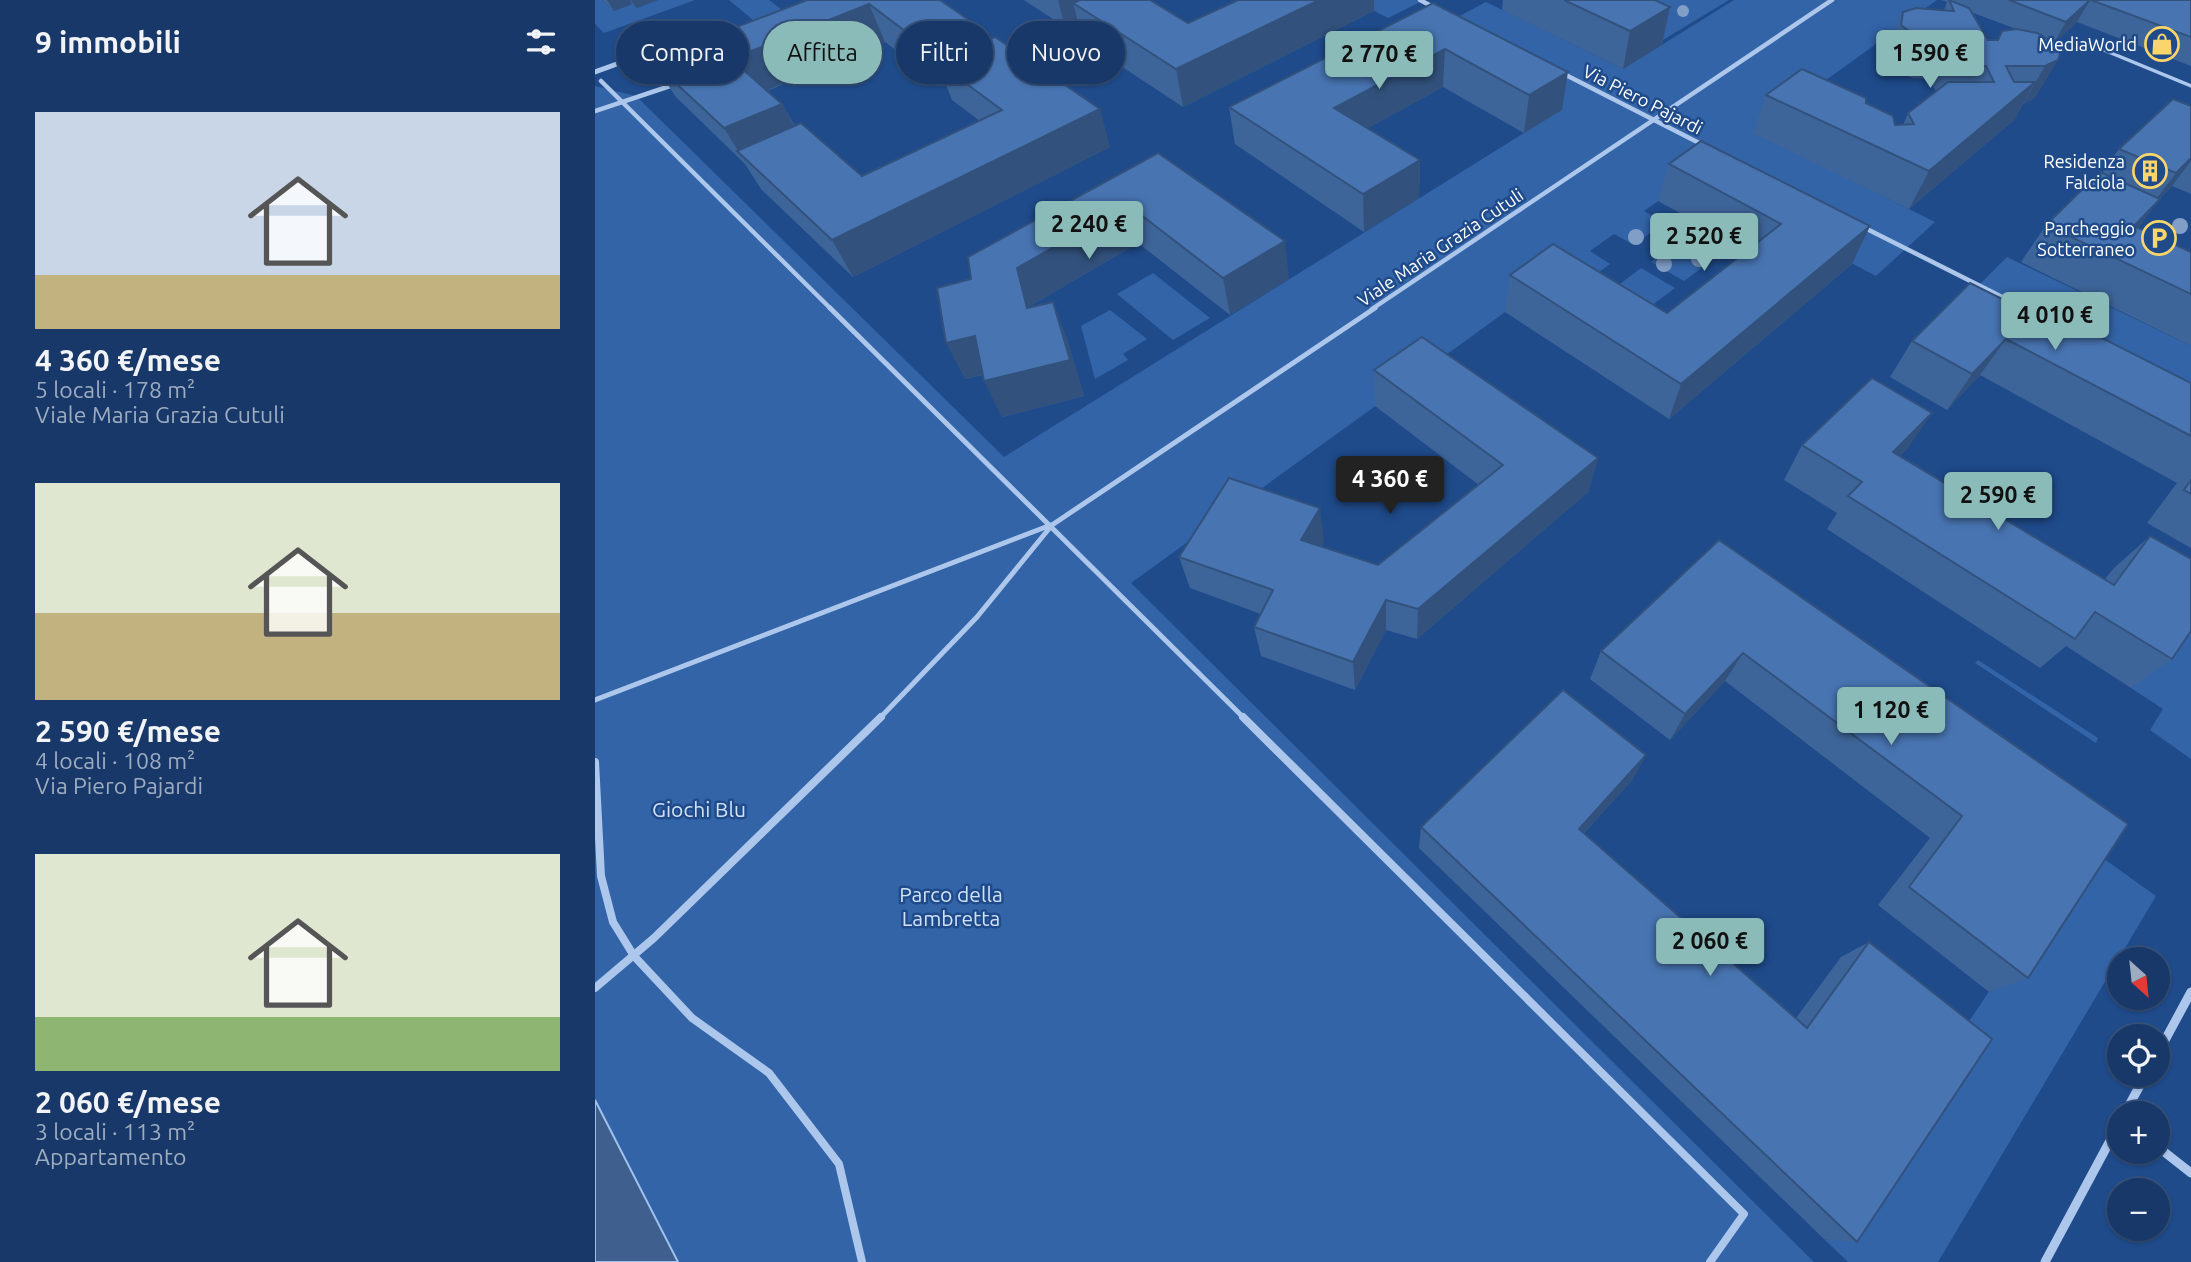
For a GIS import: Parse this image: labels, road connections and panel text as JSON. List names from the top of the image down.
{
  "streets": {
    "street": ["Via Piero Pajardi", "Viale Maria Grazia Cutuli"]
  },
  "crossings": [
    ["Via Piero Pajardi", "Viale Maria Grazia Cutuli"]
  ],
  "parks": ["Giochi Blu", "Parco della Lambretta"],
  "places": {
    "shop": ["MediaWorld"],
    "building": ["Residenza Falciola"],
    "parking": ["Parcheggio Sotterraneo"]
  },
  "north": "bottom right",
  "page": {
    "heading": "9 immobili",
    "chip": [
      "Compra",
      "Affitta",
      "Filtri",
      "Nuovo"
    ],
    "price": [
      "1 590 €",
      "2 770 €",
      "2 240 €",
      "2 520 €",
      "4 010 €",
      "4 360 €",
      "2 590 €",
      "1 120 €",
      "2 060 €"
    ],
    "list": [
      {
        "name": "4 360 €/mese",
        "note": "5 locali · 178 m² · Viale Maria Grazia Cutuli"
      },
      {
        "name": "2 590 €/mese",
        "note": "4 locali · 108 m² · Via Piero Pajardi"
      },
      {
        "name": "2 060 €/mese",
        "note": "3 locali · 113 m² · Appartamento"
      }
    ],
    "map_buttons": ["+", "−"]
  }
}
